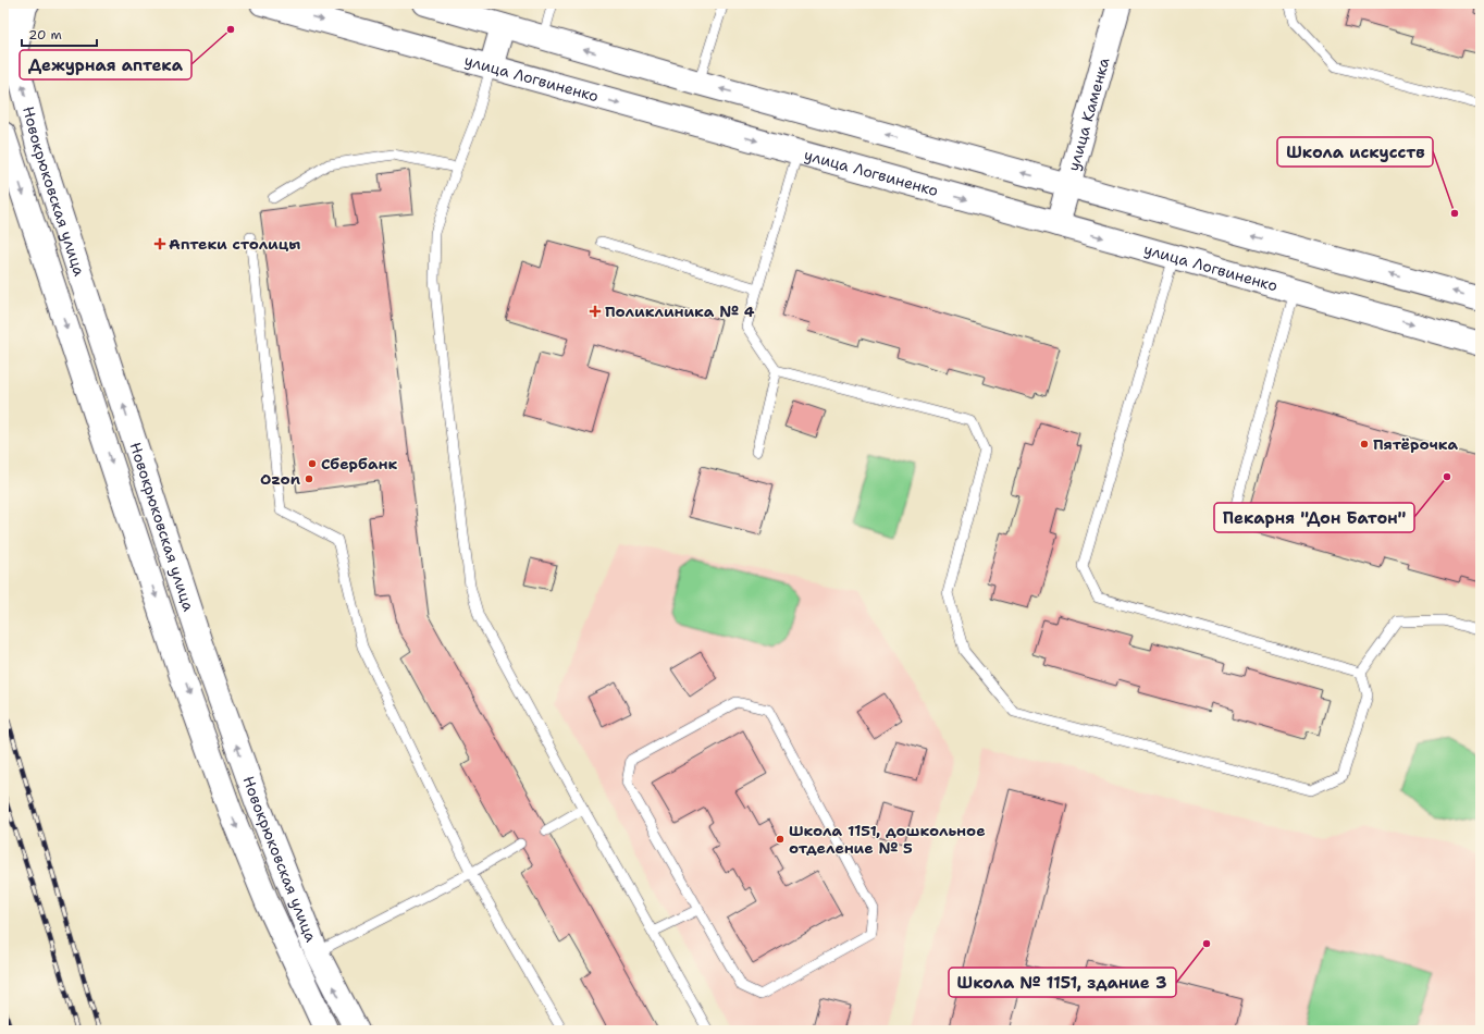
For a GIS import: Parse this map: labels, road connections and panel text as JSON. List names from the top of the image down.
{
  "streets": {
    "main road": ["улица Логвиненко", "улица Каменка", "Новокрюковская улица"]
  },
  "crossings": [
    ["улица Логвиненко", "улица Каменка"]
  ],
  "places": {
    "other": [
      "Дежурная аптека",
      "Школа искусств",
      "Пятёрочка",
      "Сбербанк",
      "Пекарня \"Дон Батон\"",
      "Ozon",
      "Школа 1151, дошкольное отделение № 5",
      "Школа № 1151, здание 3"
    ],
    "health": ["Аптеки столицы", "Поликлиника № 4"]
  },
  "scale_bar": "20 m"
}
